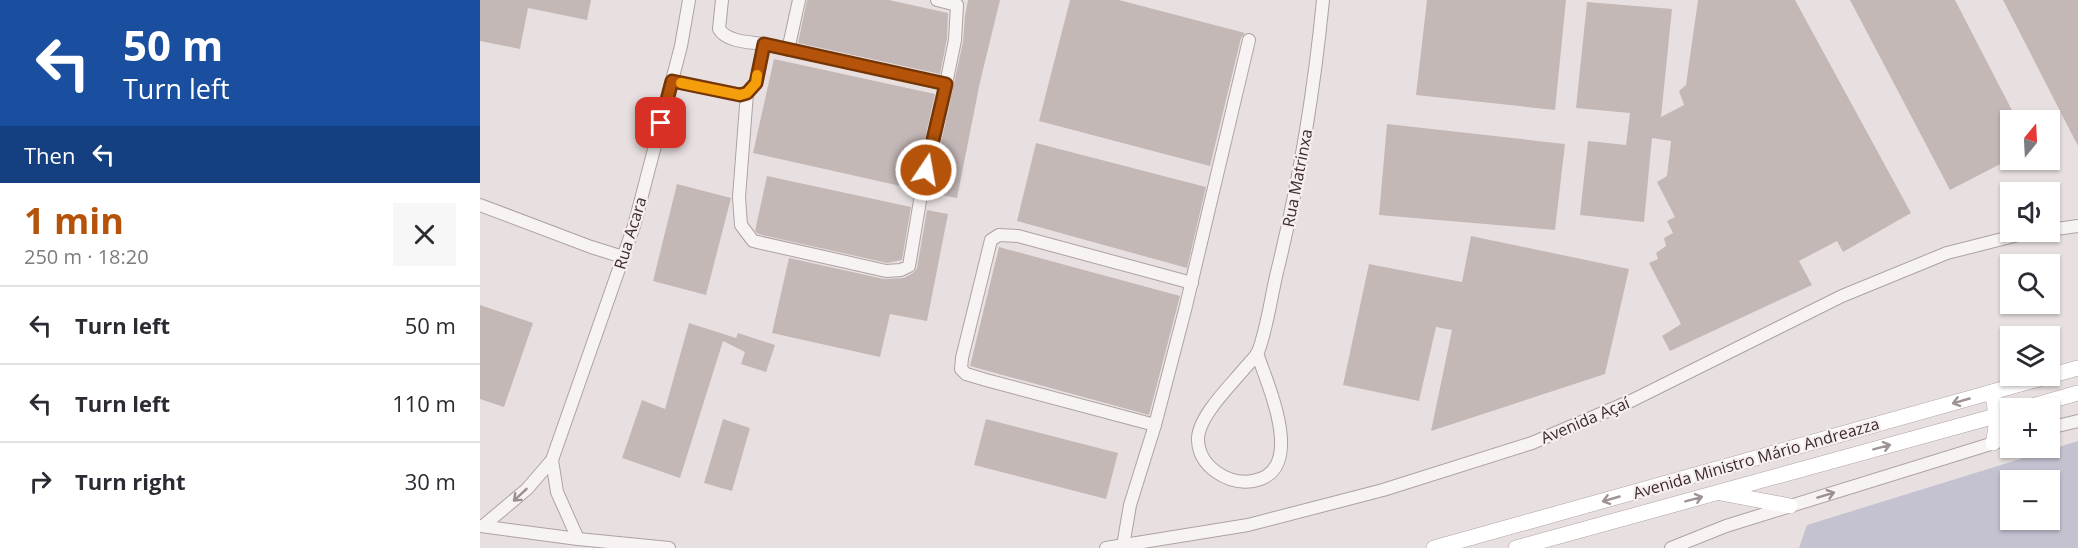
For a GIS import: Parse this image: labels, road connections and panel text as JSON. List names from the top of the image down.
{
  "streets": {
    "main road": ["Avenida Ministro Mário Andreazza"],
    "street": ["Rua Matrinxa", "Rua Acara", "Avenida Açaí"]
  },
  "north": "top",
  "page": {
    "turn": ["50 m", "Turn left"],
    "map_buttons": ["+", "−"],
    "then": "Then",
    "heading": ["1 min", "250 m · 18:20"],
    "list": [
      {
        "name": "Turn left",
        "value": "50 m"
      },
      {
        "name": "Turn left",
        "value": "110 m"
      },
      {
        "name": "Turn right",
        "value": "30 m"
      }
    ]
  }
}
